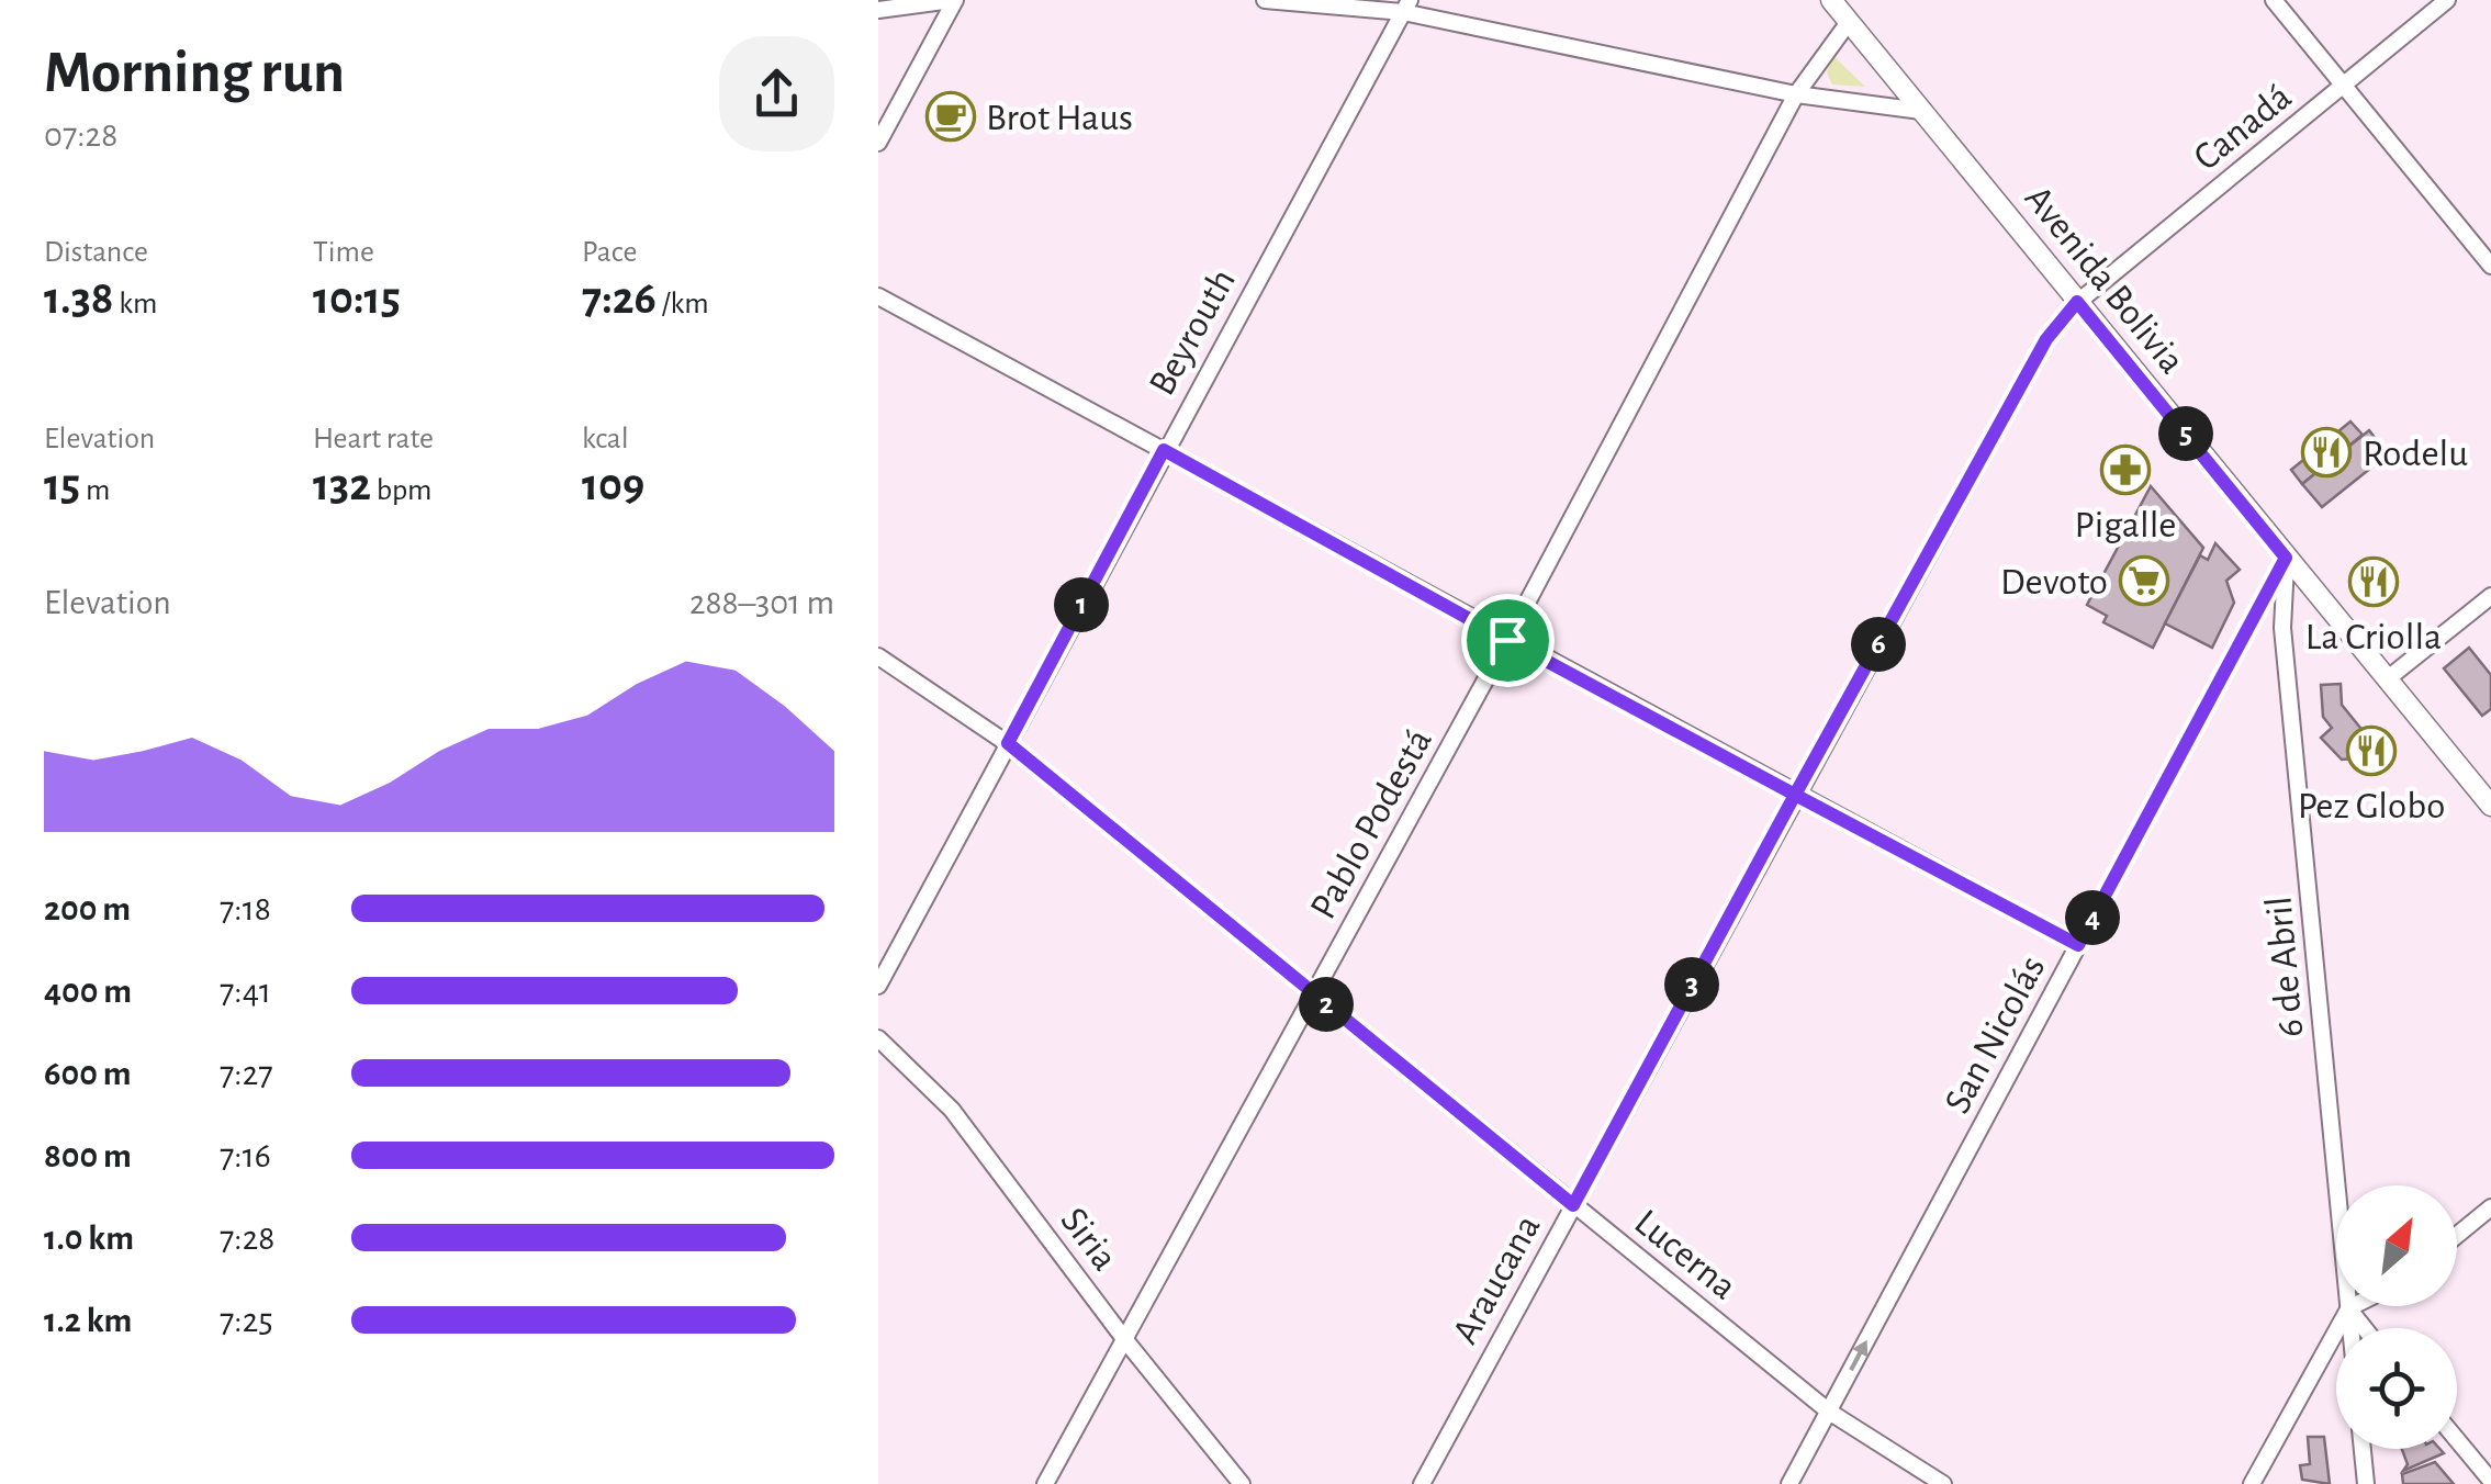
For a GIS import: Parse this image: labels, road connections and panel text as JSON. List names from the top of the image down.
{
  "streets": {
    "street": [
      "Canadá",
      "Avenida Bolivia",
      "Beyrouth",
      "Pablo Podestá",
      "6 de Abril",
      "San Nicolás",
      "Siria",
      "Lucerna",
      "Araucana"
    ]
  },
  "crossings": [
    ["Canadá", "Avenida Bolivia"],
    ["Canadá", "Araucana"],
    ["Avenida Bolivia", "Pablo Podestá"],
    ["Avenida Bolivia", "6 de Abril"],
    ["Avenida Bolivia", "San Nicolás"],
    ["Avenida Bolivia", "Araucana"],
    ["Beyrouth", "Lucerna"],
    ["Pablo Podestá", "Siria"],
    ["Pablo Podestá", "Lucerna"],
    ["6 de Abril", "San Nicolás"],
    ["San Nicolás", "Lucerna"],
    ["Lucerna", "Araucana"]
  ],
  "one_way": ["San Nicolás"],
  "places": {
    "cafe": ["Brot Haus"],
    "restaurant": ["Rodelu", "La Criolla", "Pez Globo"],
    "pharmacy": ["Pigalle"],
    "supermarket": ["Devoto"]
  },
  "north": "top right",
  "page": {
    "heading": ["Morning run", "07:28"],
    "stats": [
      ["Distance", "1.38 km"],
      ["Time", "10:15"],
      ["Pace", "7:26 /km"],
      ["Elevation", "15 m"],
      ["Heart rate", "132 bpm"],
      ["kcal", "109"]
    ],
    "pins": [
      "5",
      "1",
      "6",
      "4",
      "3",
      "2"
    ],
    "chart": ["Elevation", "288–301 m"],
    "list": [
      {
        "name": "200 m",
        "note": "7:18"
      },
      {
        "name": "400 m",
        "note": "7:41"
      },
      {
        "name": "600 m",
        "note": "7:27"
      },
      {
        "name": "800 m",
        "note": "7:16"
      },
      {
        "name": "1.0 km",
        "note": "7:28"
      },
      {
        "name": "1.2 km",
        "note": "7:25"
      }
    ]
  }
}
